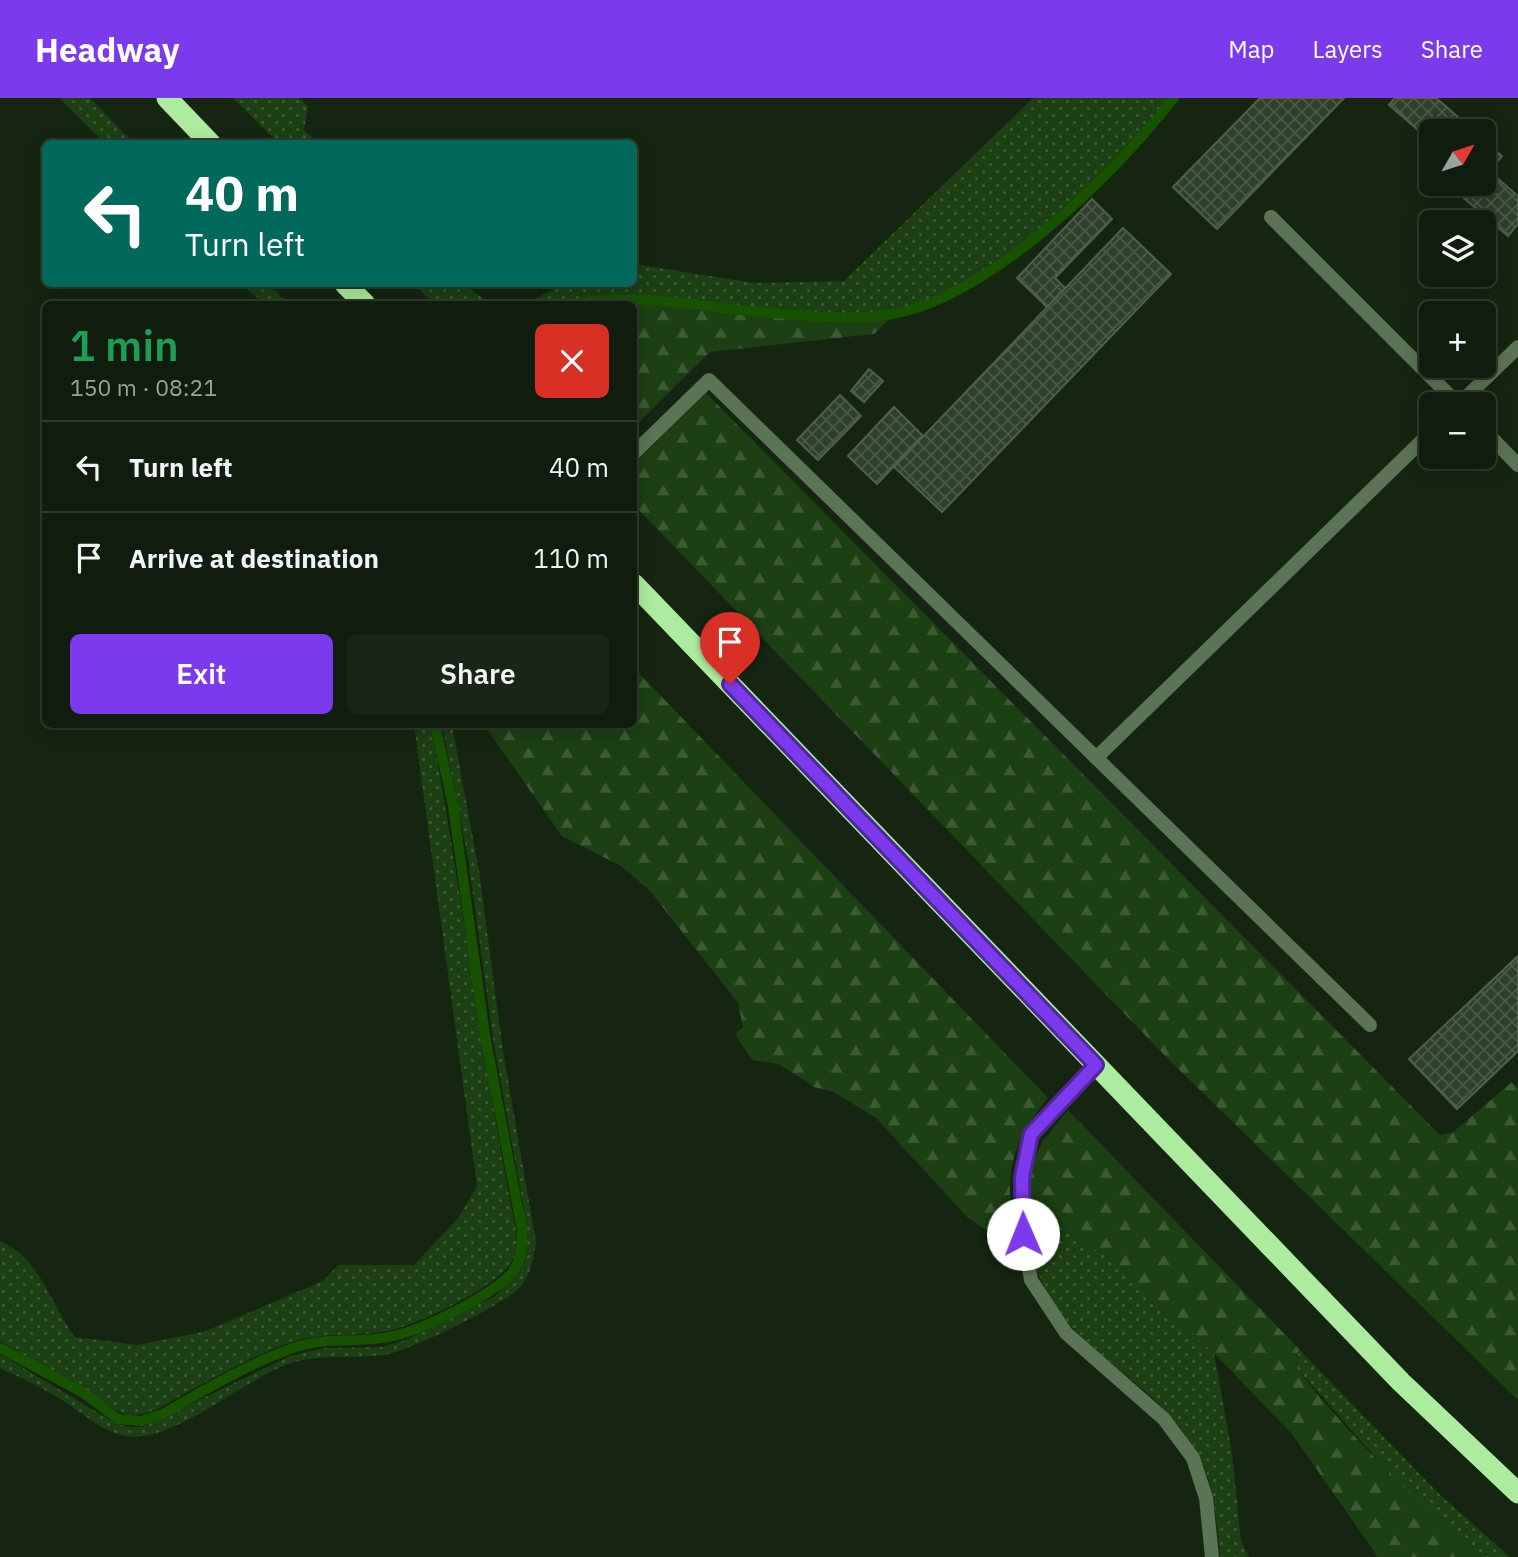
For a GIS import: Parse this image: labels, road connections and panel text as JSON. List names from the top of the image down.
{
  "north": "top right",
  "page": {
    "header": "Headway",
    "nav": ["Map", "Layers", "Share"],
    "map_buttons": ["+", "−"],
    "turn": ["40 m", "Turn left"],
    "heading": ["1 min", "150 m · 08:21"],
    "list": [
      {
        "name": "Turn left",
        "value": "40 m"
      },
      {
        "name": "Arrive at destination",
        "value": "110 m"
      }
    ],
    "buttons": ["Exit", "Share"]
  }
}
